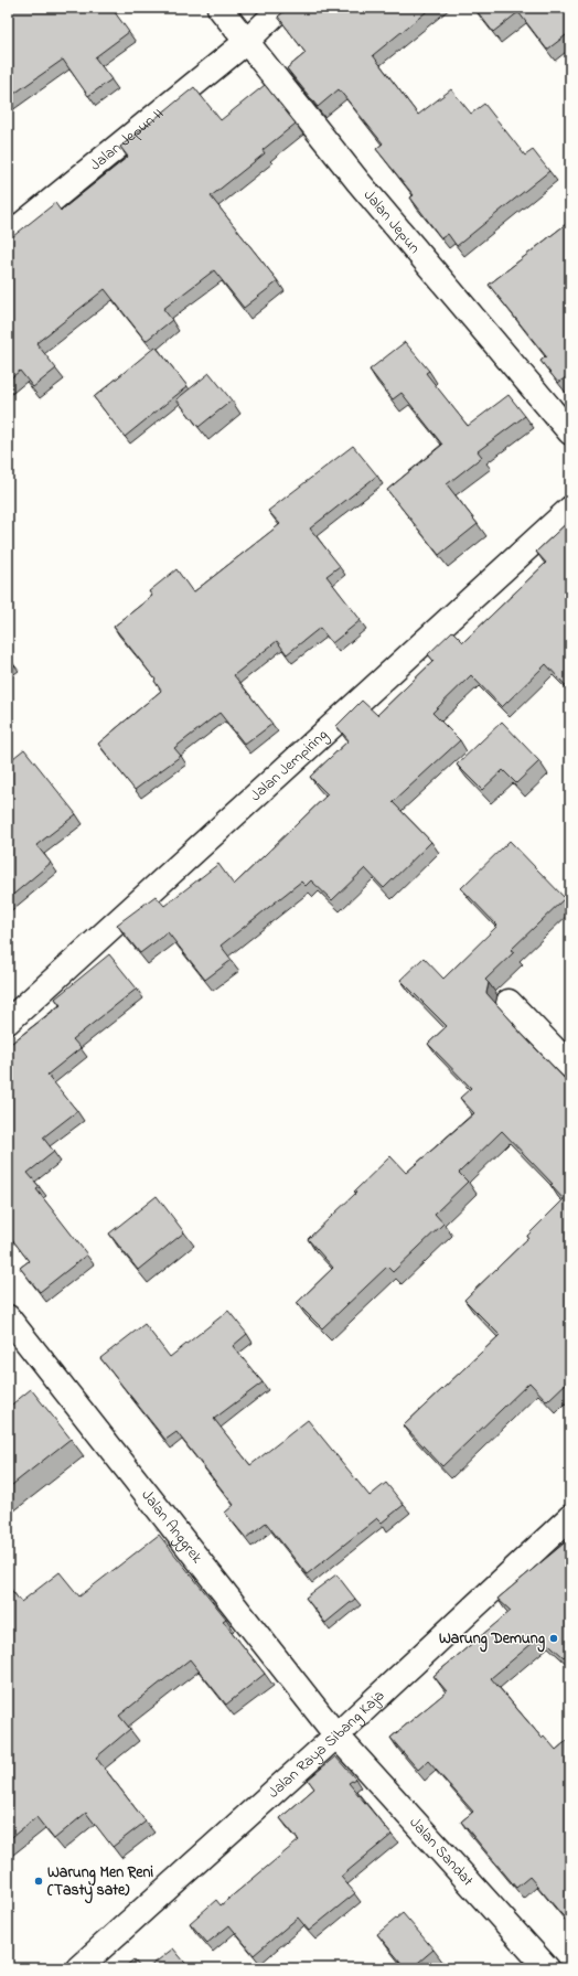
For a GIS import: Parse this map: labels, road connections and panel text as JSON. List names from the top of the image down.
{
  "streets": {
    "street": [
      "Jalan Jepun II",
      "Jalan Jepun",
      "Jalan Jempiring",
      "Jalan Anggrek",
      "Jalan Raya Sibang Kaja",
      "Jalan Sandat"
    ]
  },
  "crossings": [
    ["Jalan Jepun II", "Jalan Jepun"],
    ["Jalan Anggrek", "Jalan Raya Sibang Kaja"],
    ["Jalan Anggrek", "Jalan Sandat"],
    ["Jalan Raya Sibang Kaja", "Jalan Sandat"]
  ],
  "places": ["Warung Demung", "Warung Men Reni (Tasty sate)"]
}
